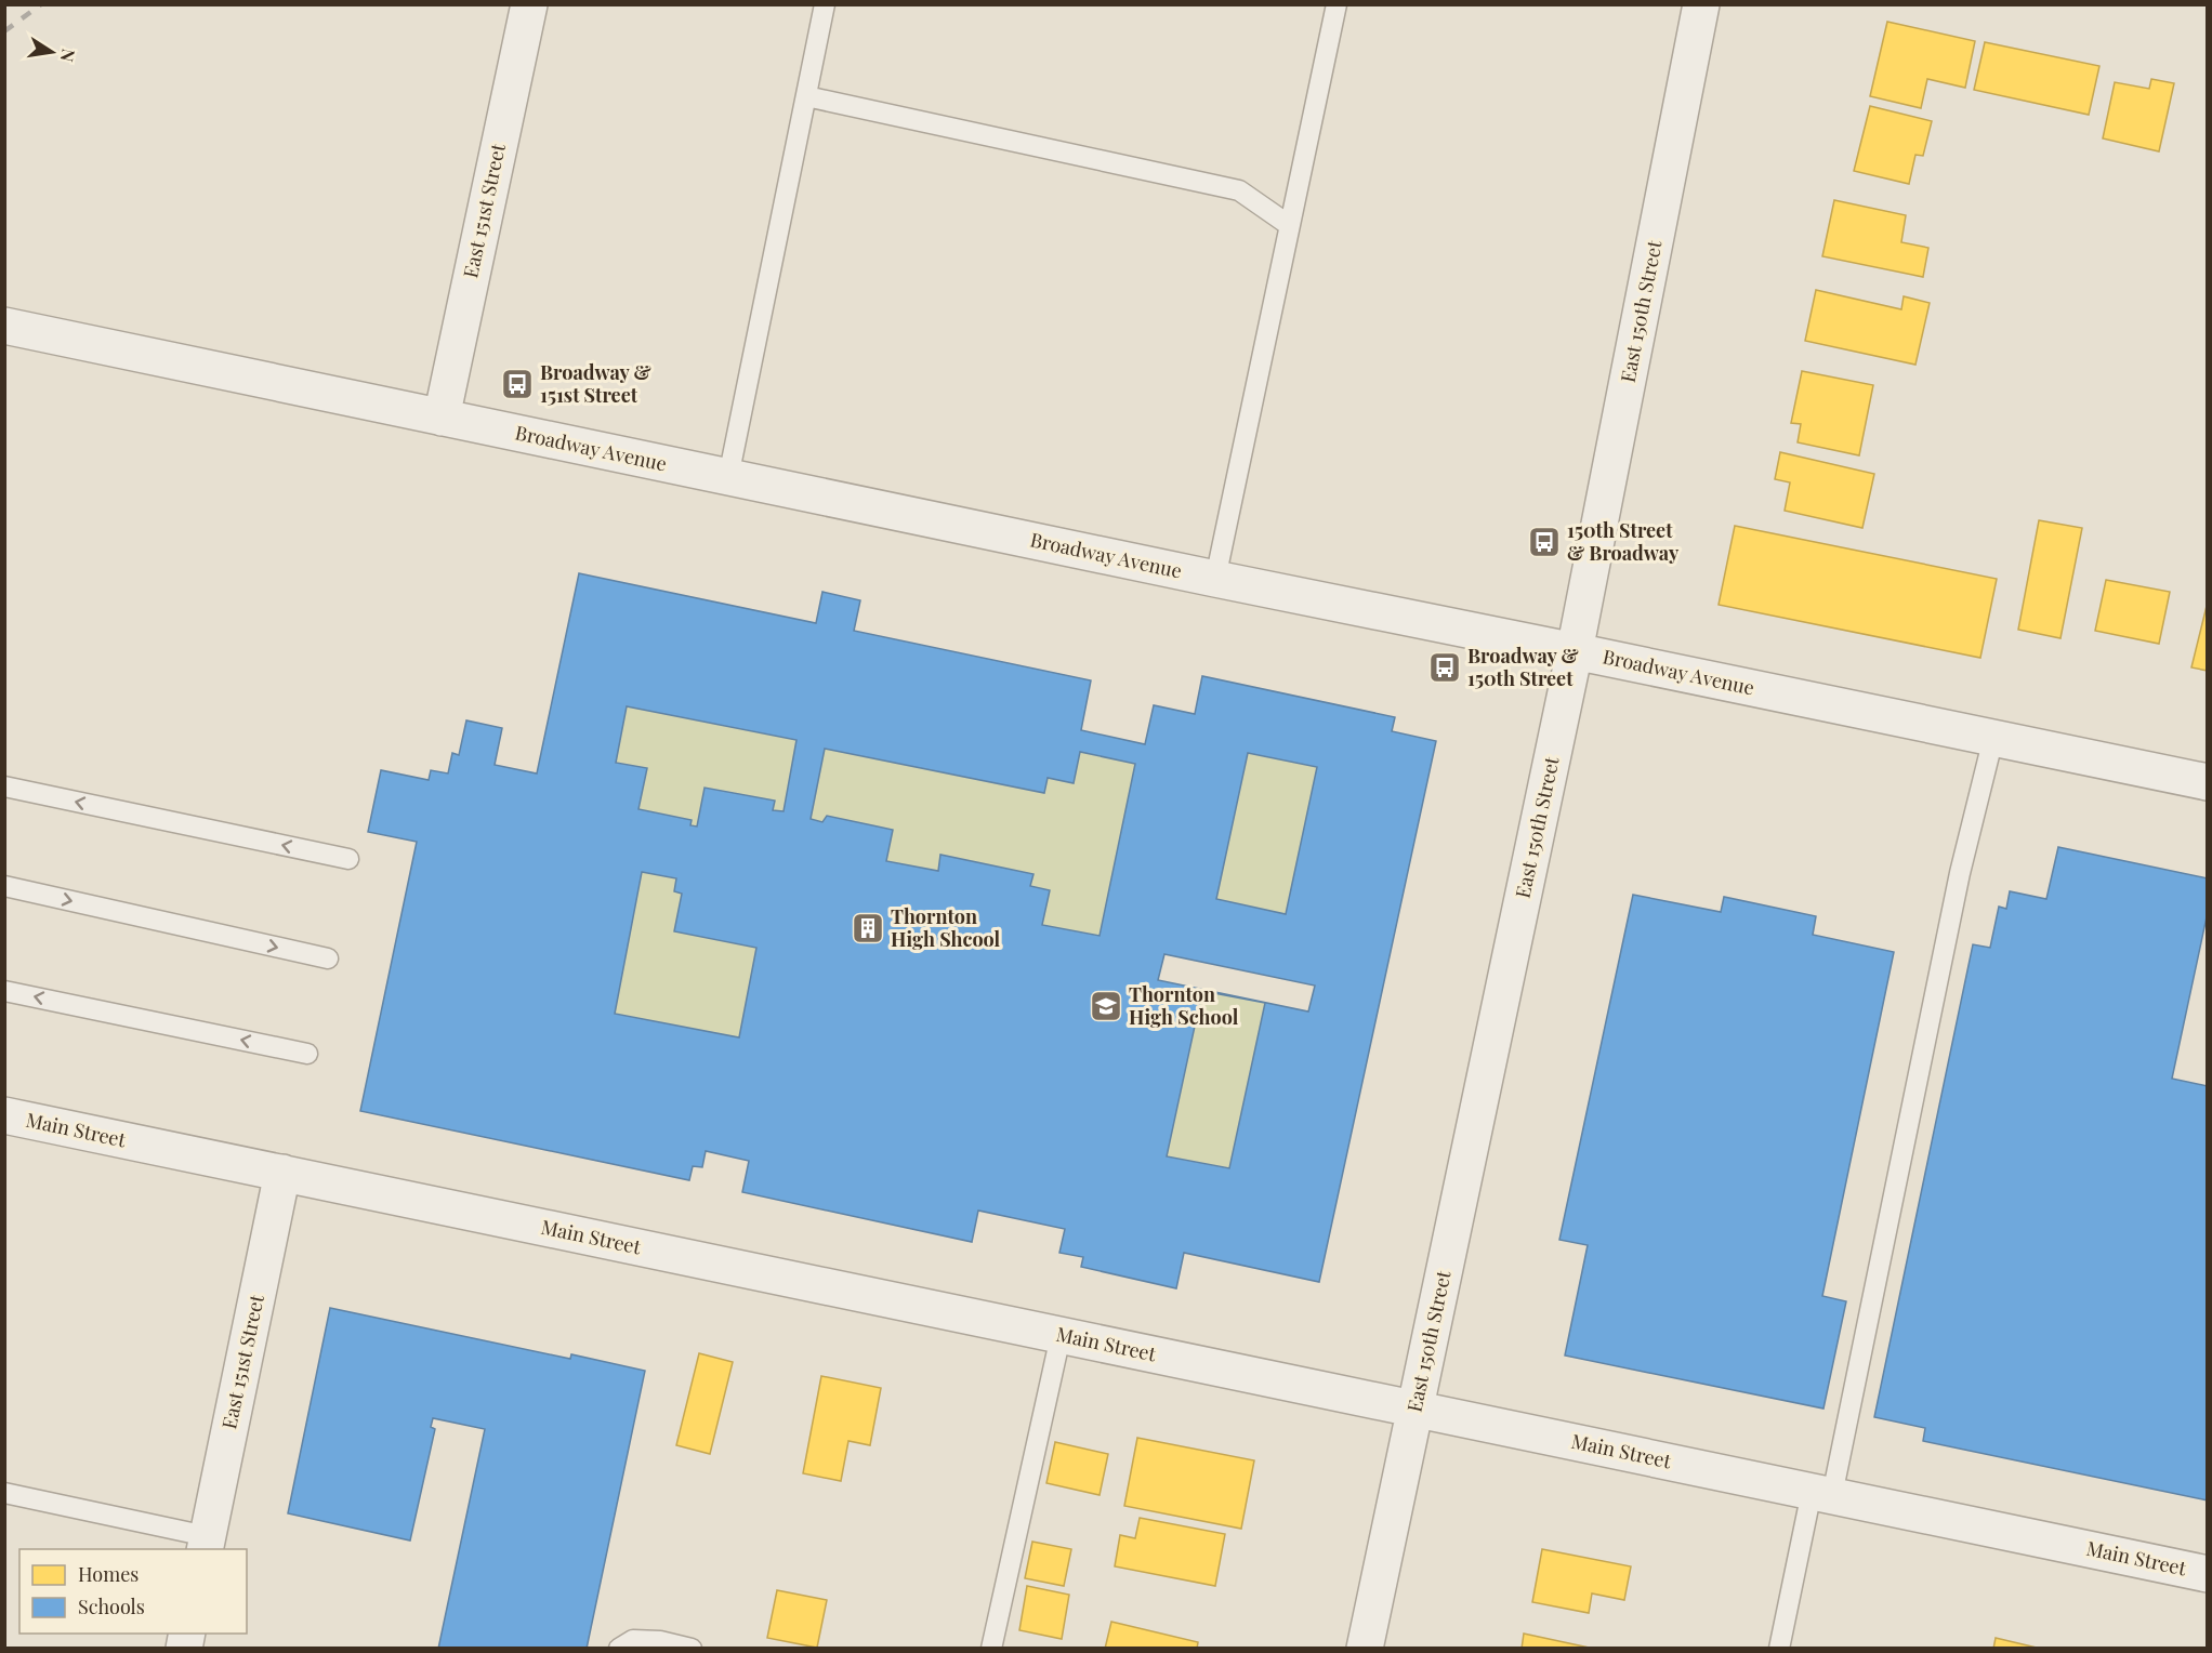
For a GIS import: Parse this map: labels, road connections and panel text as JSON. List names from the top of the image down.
{
  "streets": {
    "street": [
      "East 151st Street",
      "East 150th Street",
      "Broadway Avenue",
      "Main Street"
    ]
  },
  "crossings": [
    ["East 151st Street", "Broadway Avenue"],
    ["East 151st Street", "Main Street"],
    ["East 150th Street", "Broadway Avenue"],
    ["East 150th Street", "Main Street"]
  ],
  "places": {
    "bus stop": ["Broadway & 151st Street", "150th Street & Broadway", "Broadway & 150th Street"],
    "building": ["Thornton High Shcool"],
    "school or university": ["Thornton High School"]
  },
  "legend": ["Homes", "Schools"],
  "north": "right"
}
